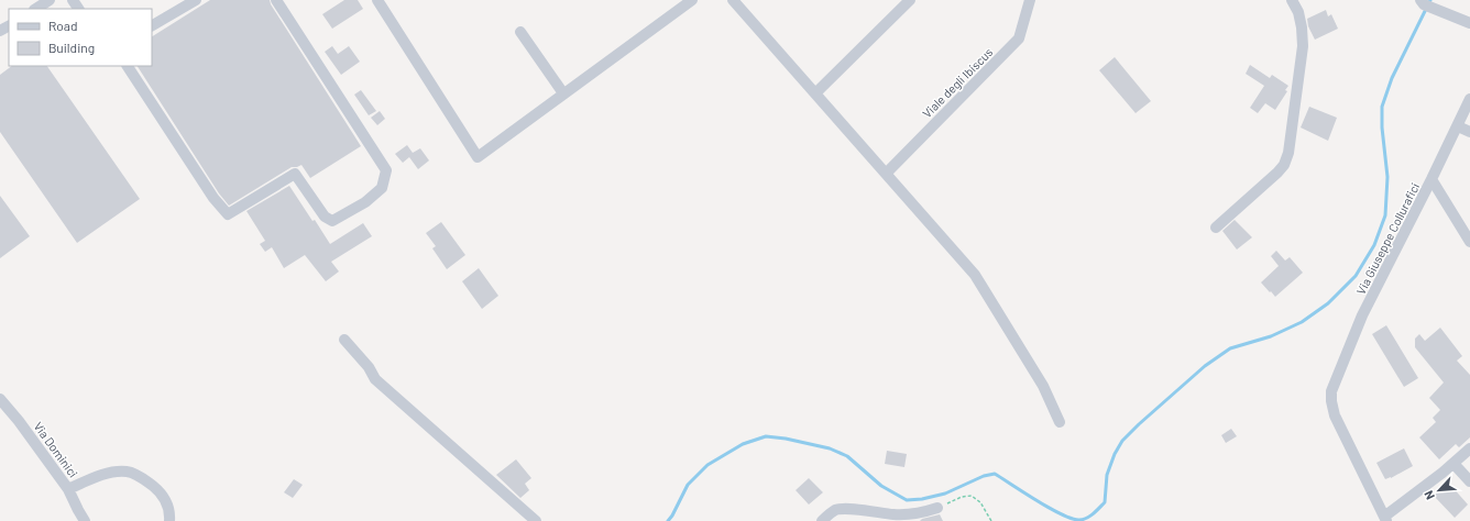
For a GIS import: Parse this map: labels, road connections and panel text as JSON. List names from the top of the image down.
{
  "streets": {
    "street": ["Viale degli Ibiscus", "Via Giuseppe Collurafici", "Via Dominici"]
  },
  "legend": ["Road", "Building"],
  "north": "bottom left"
}
